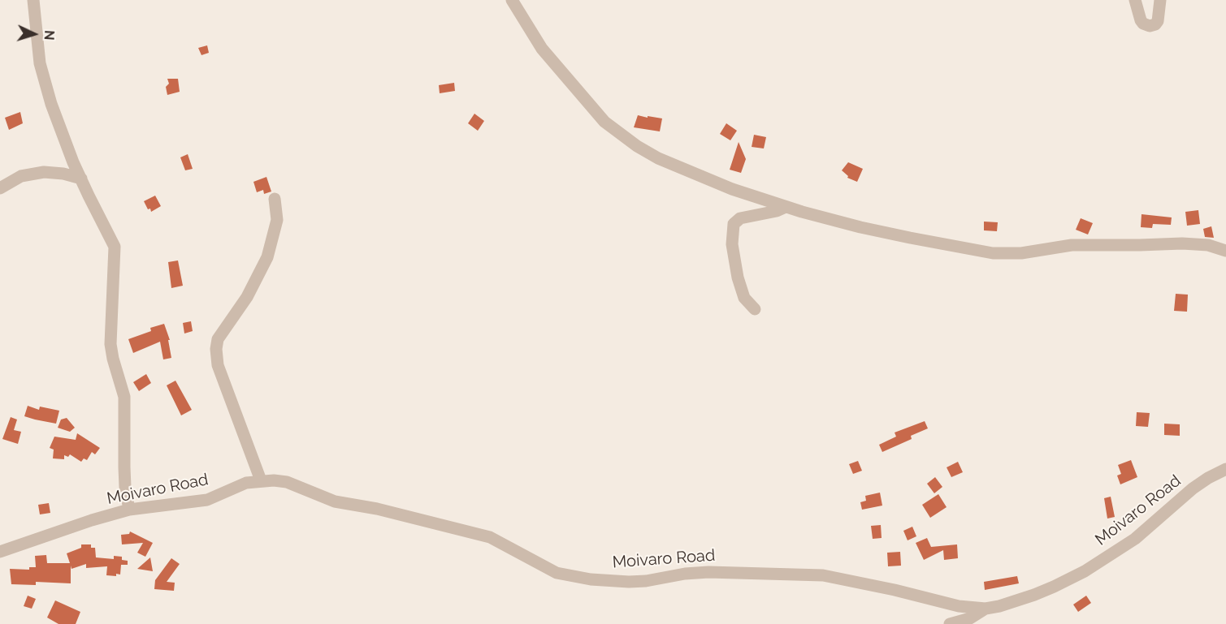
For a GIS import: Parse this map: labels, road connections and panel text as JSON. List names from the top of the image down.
{
  "streets": {
    "street": ["Moivaro Road"]
  },
  "north": "right"
}
